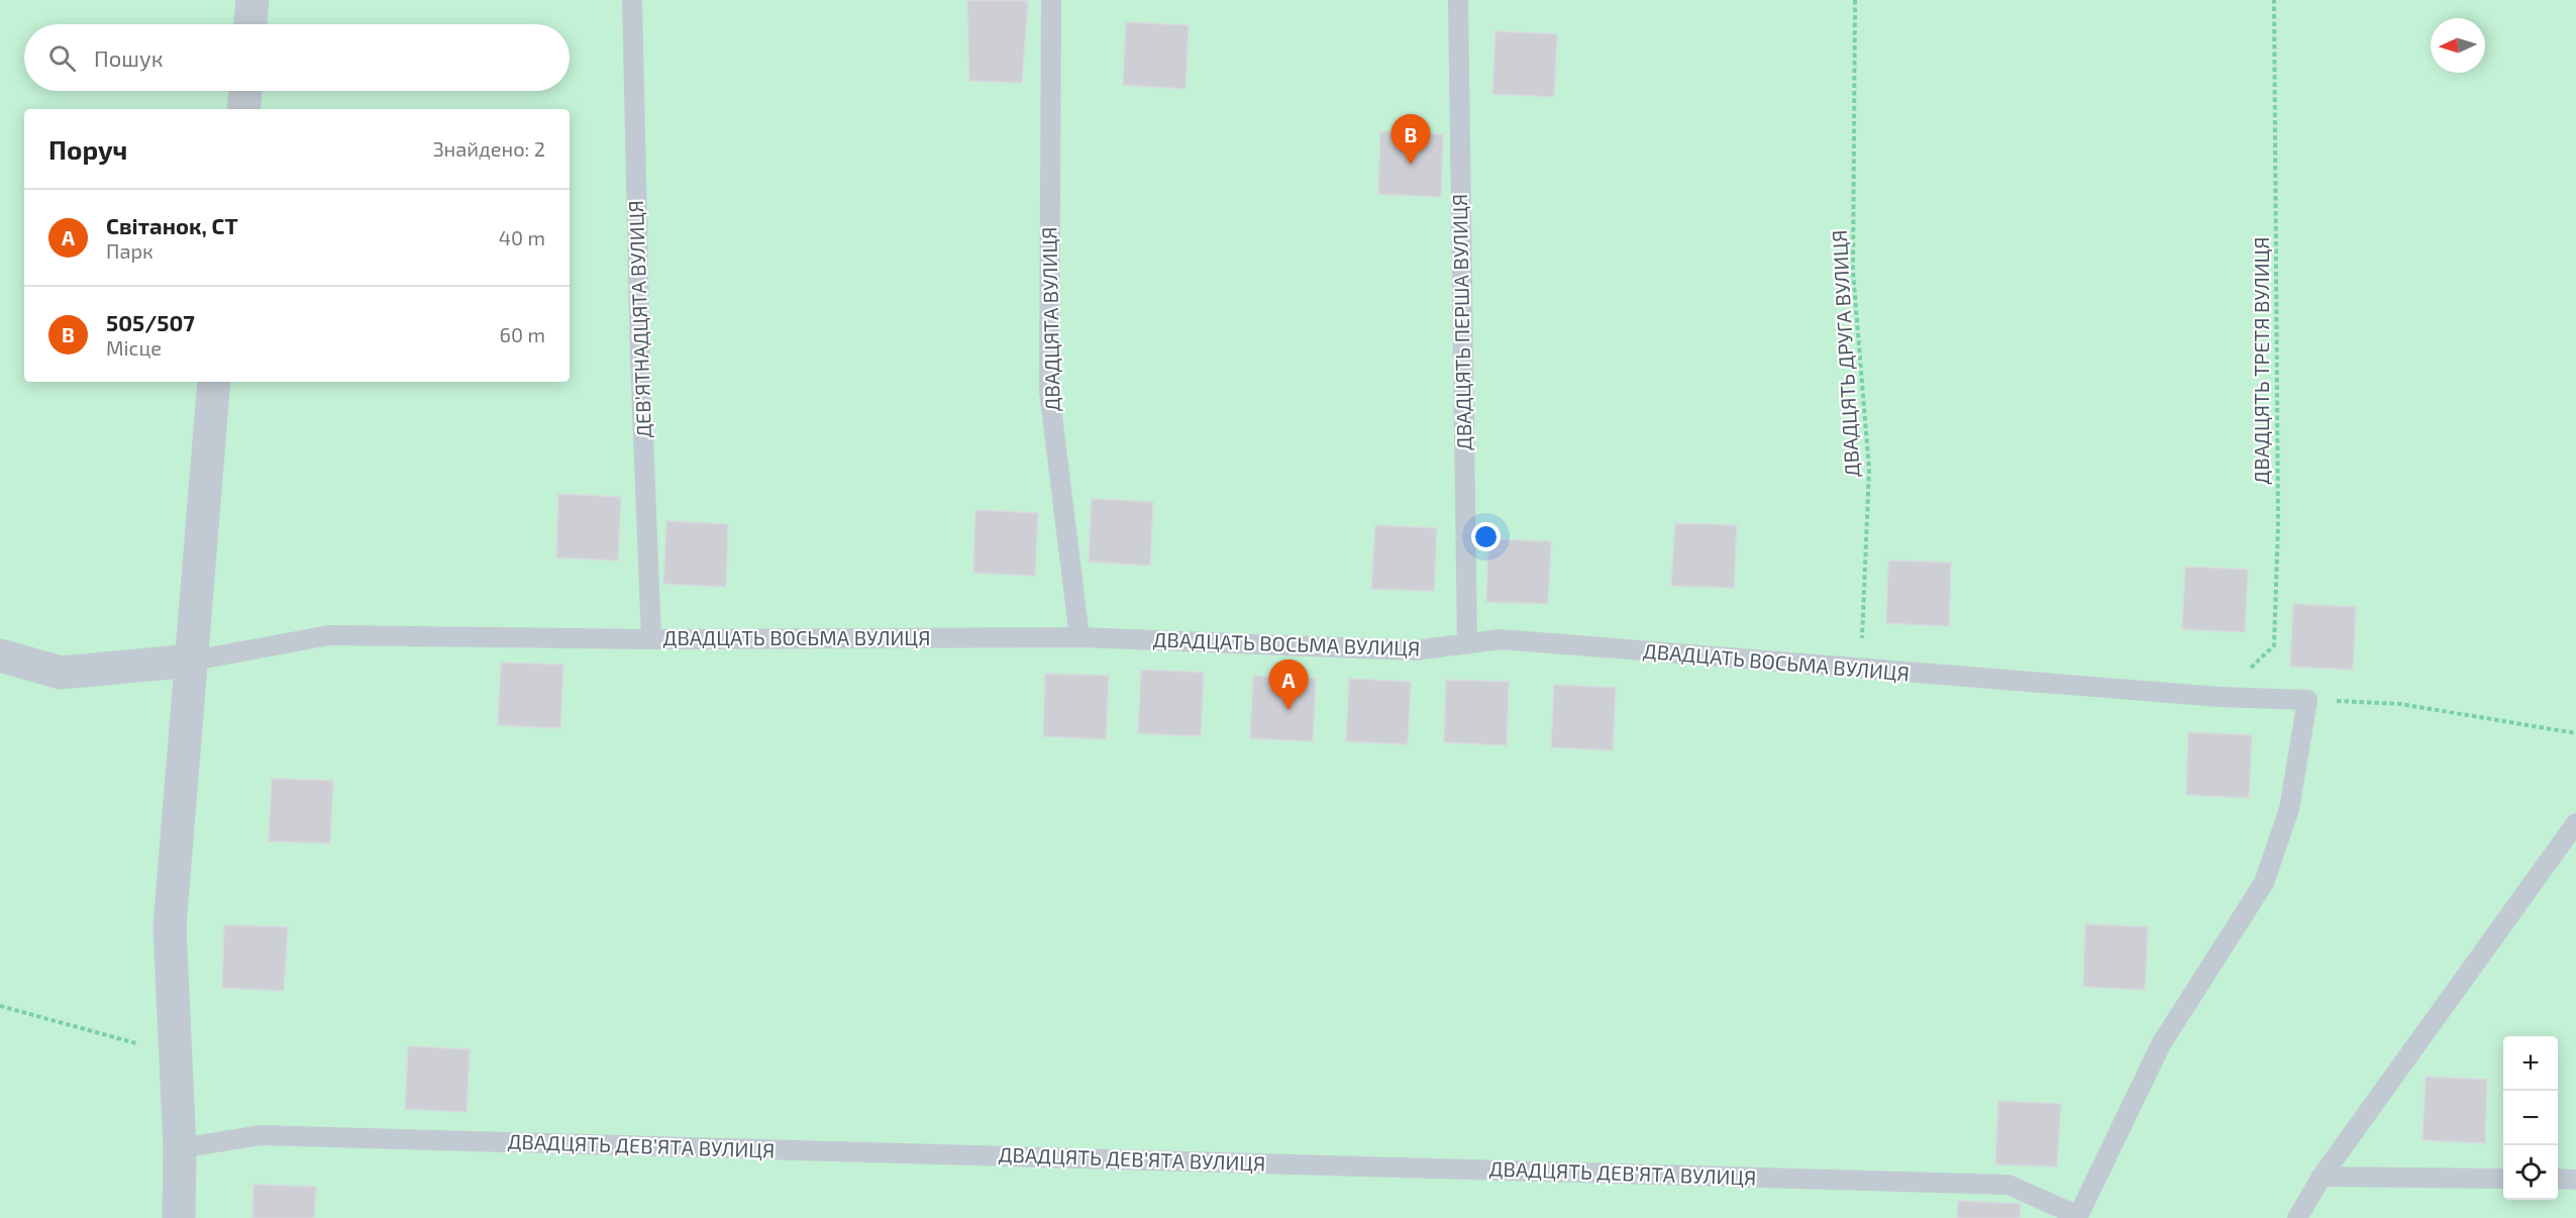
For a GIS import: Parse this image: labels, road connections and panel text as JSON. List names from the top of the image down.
{
  "streets": {
    "lane": [
      "ДЕВ’ЯТНАДЦЯТА ВУЛИЦЯ",
      "ДВАДЦЯТА ВУЛИЦЯ",
      "ДВАДЦЯТЬ ПЕРША ВУЛИЦЯ",
      "ДВАДЦАТЬ ВОСЬМА ВУЛИЦЯ",
      "ДВАДЦЯТЬ ДЕВ’ЯТА ВУЛИЦЯ"
    ],
    "path": ["ДВАДЦЯТЬ ДРУГА ВУЛИЦЯ", "ДВАДЦЯТЬ ТРЕТЯ ВУЛИЦЯ"]
  },
  "crossings": [
    ["ДЕВ’ЯТНАДЦЯТА ВУЛИЦЯ", "ДВАДЦАТЬ ВОСЬМА ВУЛИЦЯ"],
    ["ДВАДЦЯТА ВУЛИЦЯ", "ДВАДЦАТЬ ВОСЬМА ВУЛИЦЯ"],
    ["ДВАДЦЯТЬ ПЕРША ВУЛИЦЯ", "ДВАДЦАТЬ ВОСЬМА ВУЛИЦЯ"],
    ["ДВАДЦЯТЬ ДРУГА ВУЛИЦЯ", "ДВАДЦАТЬ ВОСЬМА ВУЛИЦЯ"],
    ["ДВАДЦЯТЬ ТРЕТЯ ВУЛИЦЯ", "ДВАДЦАТЬ ВОСЬМА ВУЛИЦЯ"]
  ],
  "north": "left",
  "page": {
    "search": "Пошук",
    "heading": ["Поруч", "Знайдено: 2"],
    "pins": ["B", "A"],
    "list": [
      {
        "mark": "A",
        "name": "Світанок, СТ",
        "note": "Парк",
        "value": "40 m"
      },
      {
        "mark": "B",
        "name": "505/507",
        "note": "Місце",
        "value": "60 m"
      }
    ],
    "map_buttons": ["+", "−"]
  }
}
